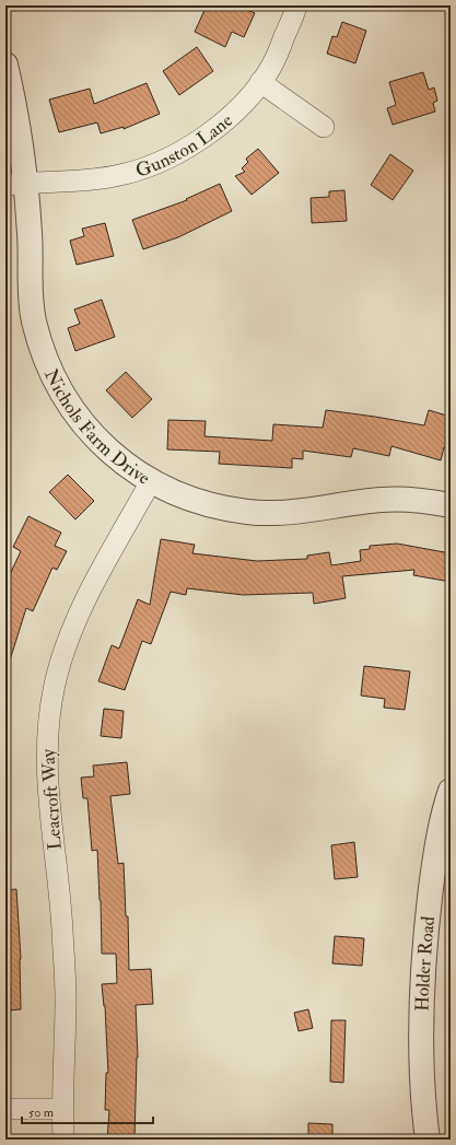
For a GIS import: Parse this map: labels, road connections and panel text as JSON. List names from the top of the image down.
{
  "streets": {
    "street": [
      "Gunston Lane",
      "Nichols Farm Drive",
      "Leacroft Way",
      "Holder Road"
    ]
  },
  "crossings": [
    ["Gunston Lane", "Nichols Farm Drive"],
    ["Nichols Farm Drive", "Leacroft Way"]
  ],
  "scale_bar": "50 m"
}
